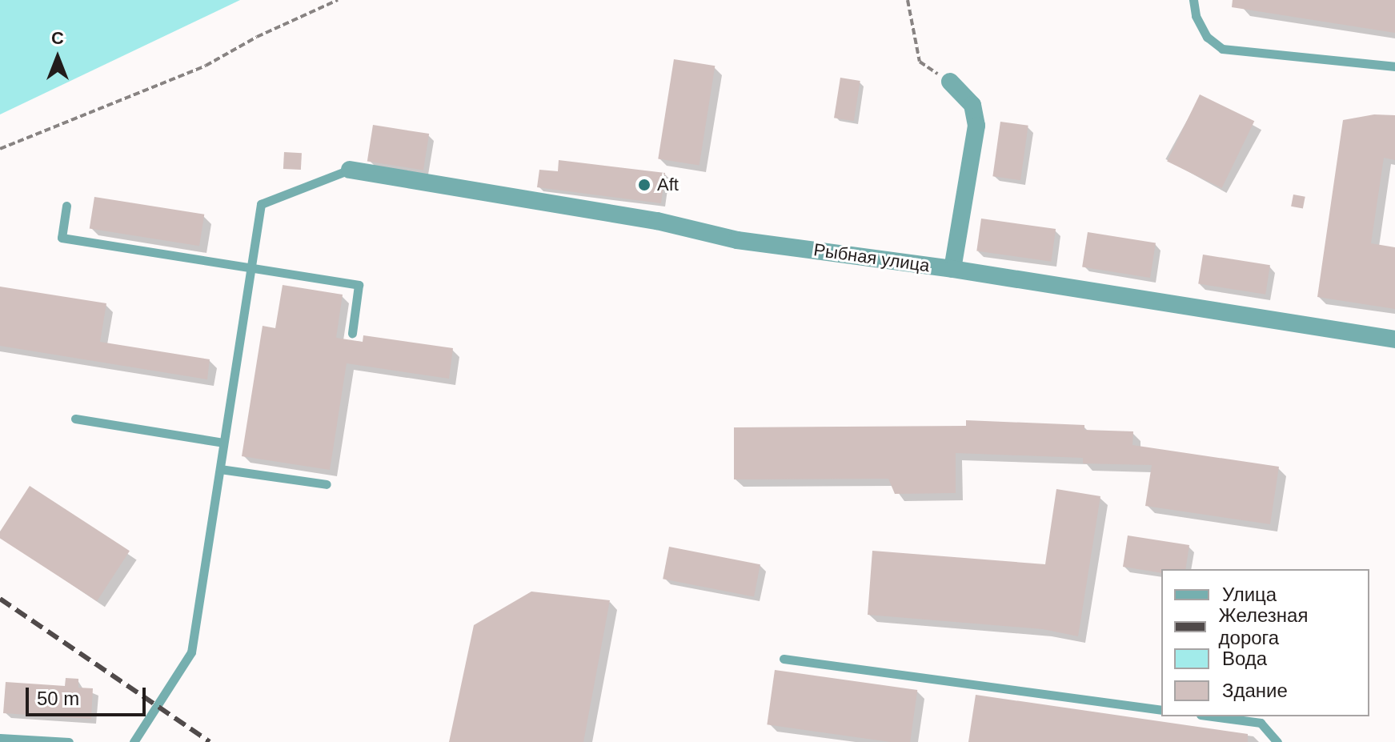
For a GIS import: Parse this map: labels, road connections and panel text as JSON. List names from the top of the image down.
{
  "streets": {
    "street": ["Рыбная улица"]
  },
  "places": ["Aft"],
  "legend": [
    "Улица",
    "Железная дорога",
    "Вода",
    "Здание"
  ],
  "scale_bar": "50 m",
  "north": "top"
}
